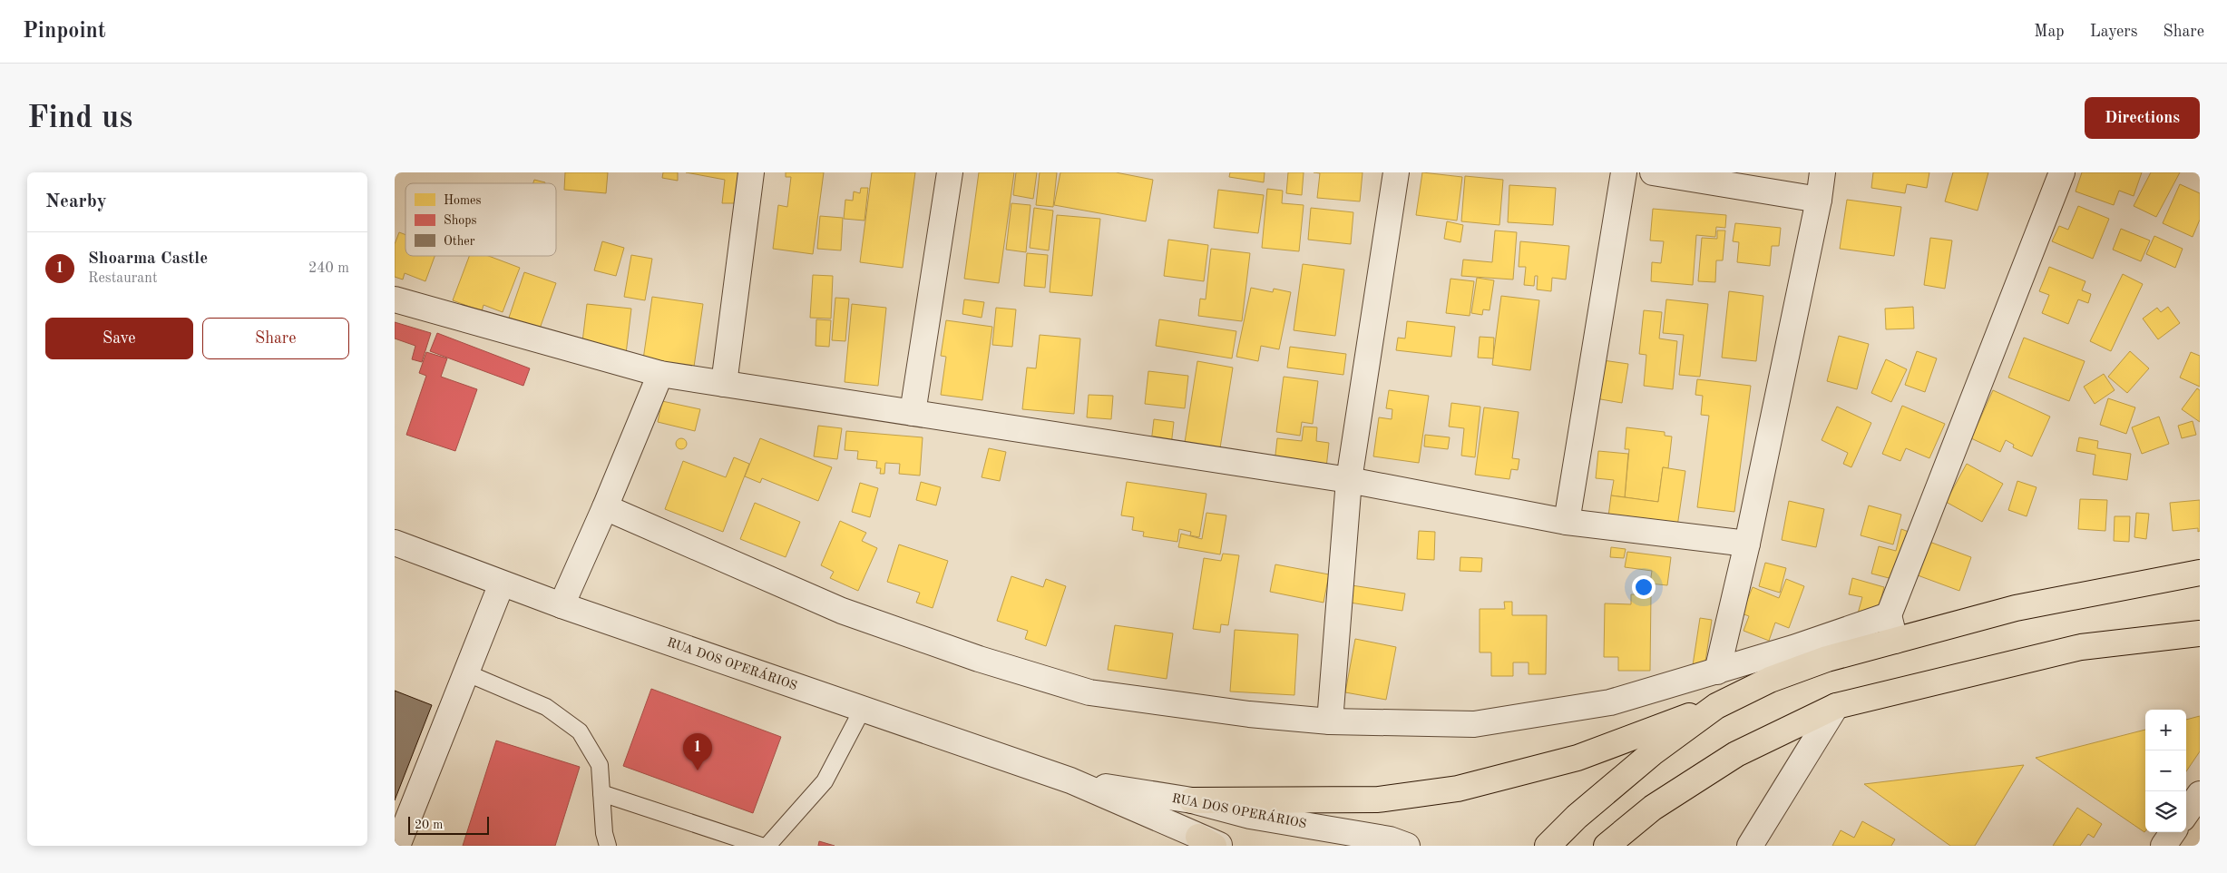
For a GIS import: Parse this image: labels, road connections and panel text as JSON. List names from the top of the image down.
{
  "streets": {
    "street": ["RUA DOS OPERÁRIOS"]
  },
  "legend": ["Homes", "Shops", "Other"],
  "scale_bar": "20 m",
  "page": {
    "header": "Pinpoint",
    "nav": ["Map", "Layers", "Share"],
    "buttons": [
      "Directions",
      ["Save", "Share"]
    ],
    "title": "Find us",
    "heading": "Nearby",
    "list": [
      {
        "mark": "1",
        "name": "Shoarma Castle",
        "note": "Restaurant",
        "value": "240 m"
      }
    ],
    "map_buttons": ["+", "−"],
    "pins": "1",
    "scale": "20 m"
  }
}
